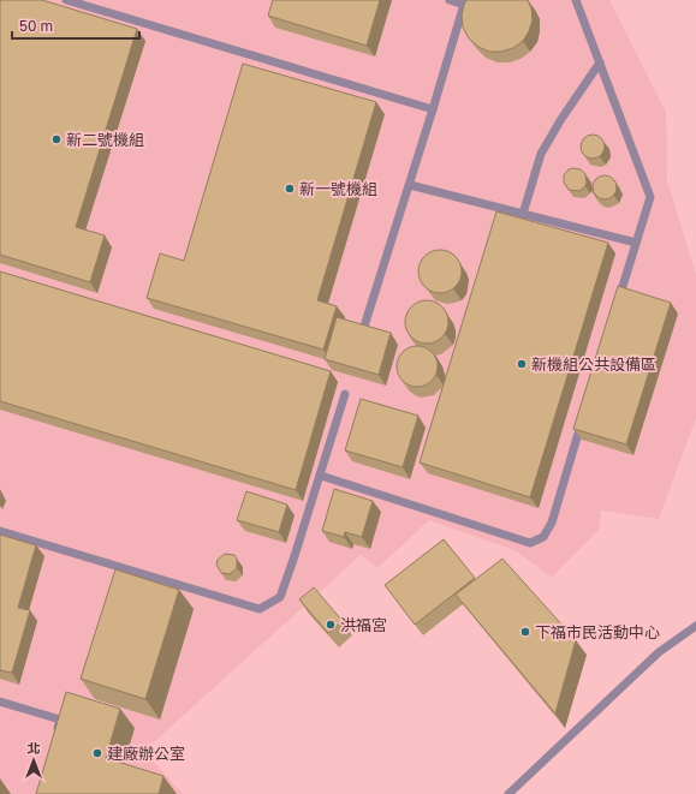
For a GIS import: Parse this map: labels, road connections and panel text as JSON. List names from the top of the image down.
{
  "places": [
    "新二號機組",
    "新一號機組",
    "新機組公共設備區",
    "洪福宮",
    "下福市民活動中心",
    "建廠辦公室"
  ],
  "scale_bar": "50 m",
  "north": "top"
}
